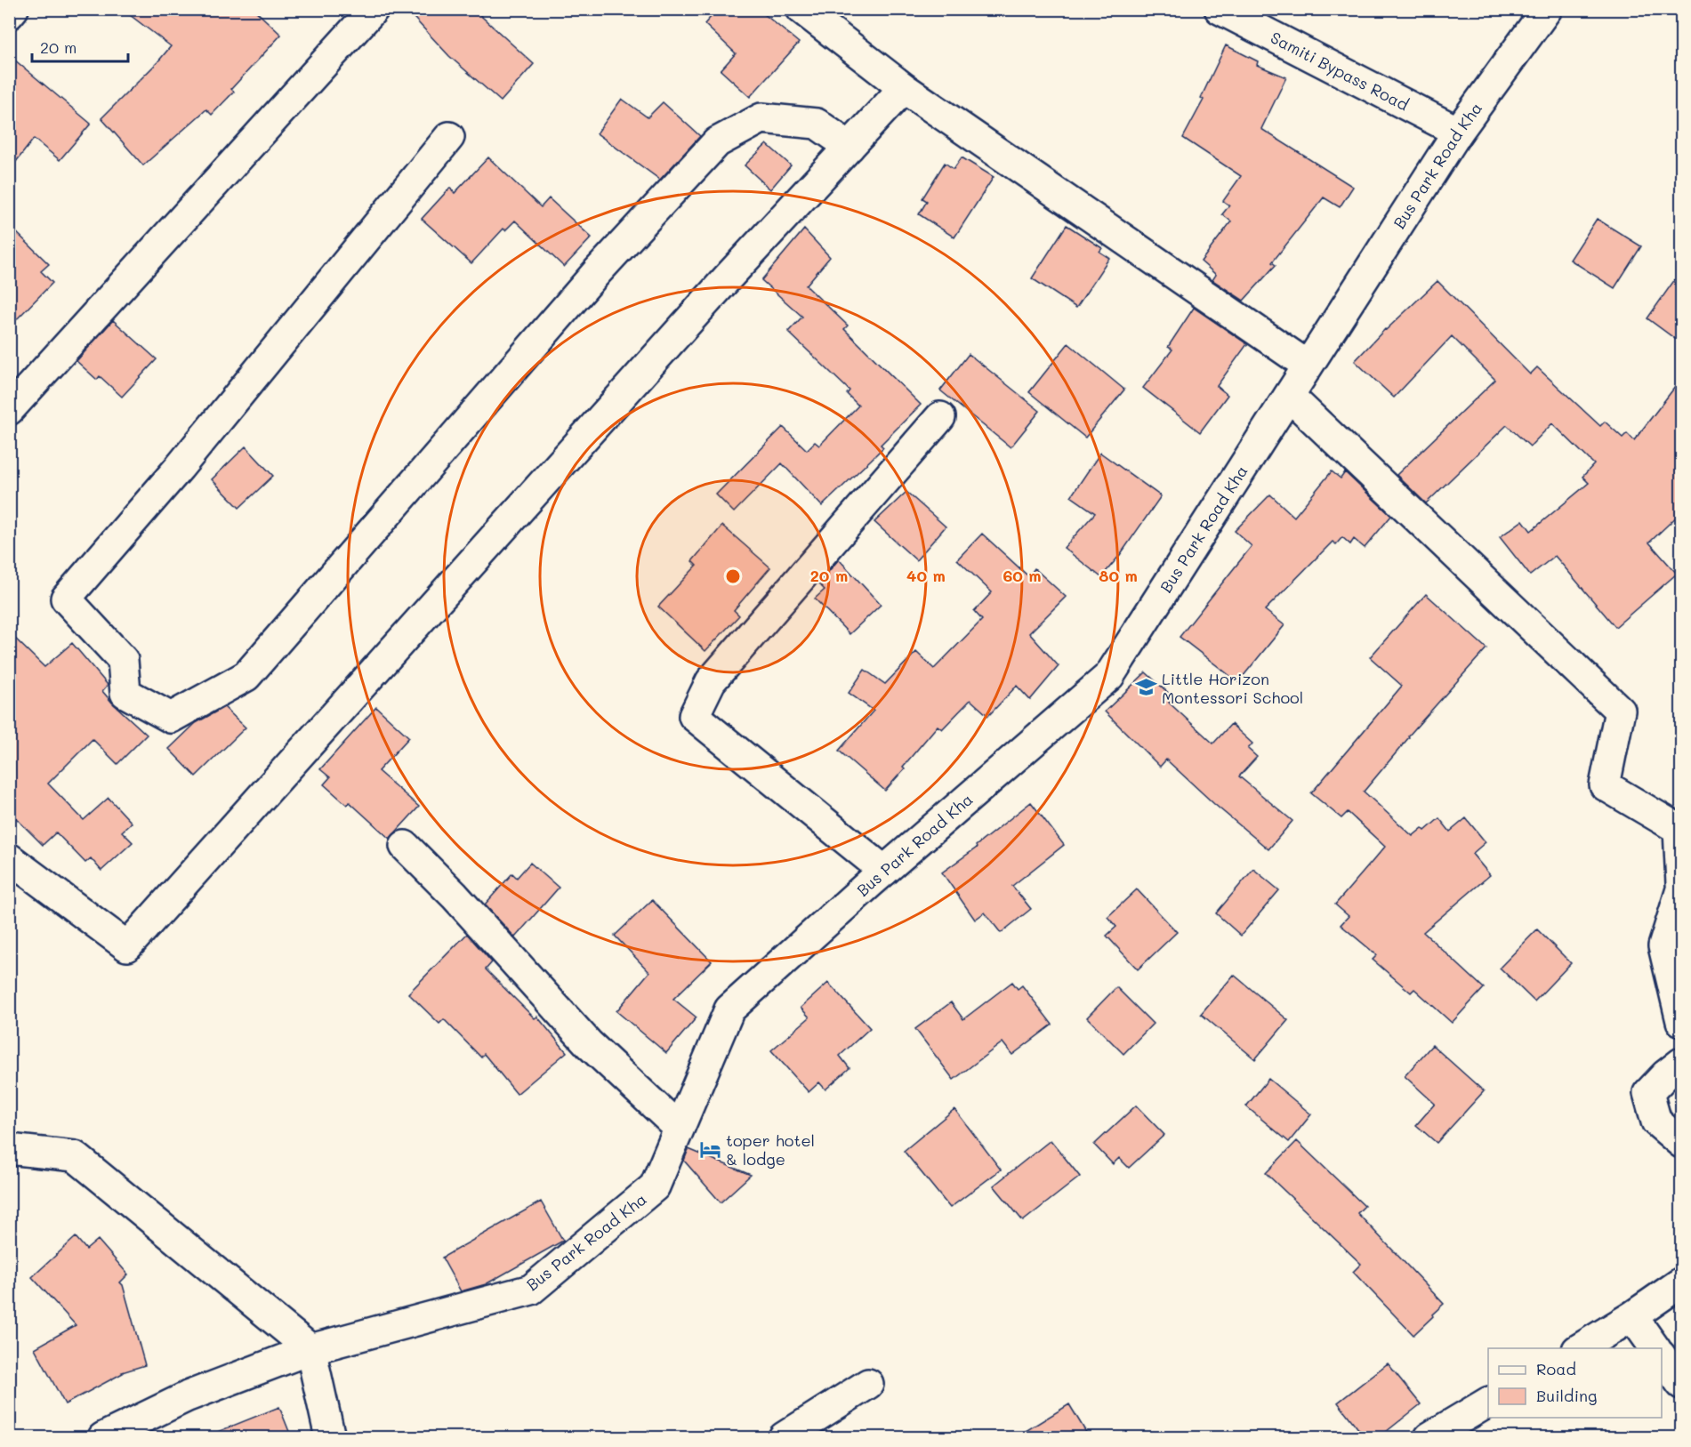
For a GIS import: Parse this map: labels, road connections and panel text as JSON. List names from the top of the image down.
{
  "streets": {
    "street": ["Samiti Bypass Road", "Bus Park Road Kha"]
  },
  "crossings": [
    ["Samiti Bypass Road", "Bus Park Road Kha"]
  ],
  "places": {
    "school or university": ["Little Horizon Montessori School"],
    "hotel": ["toper hotel & lodge"]
  },
  "legend": ["Road", "Building"],
  "scale_bar": "20 m",
  "rings": [
    "20 m",
    "40 m",
    "60 m",
    "80 m"
  ]
}
